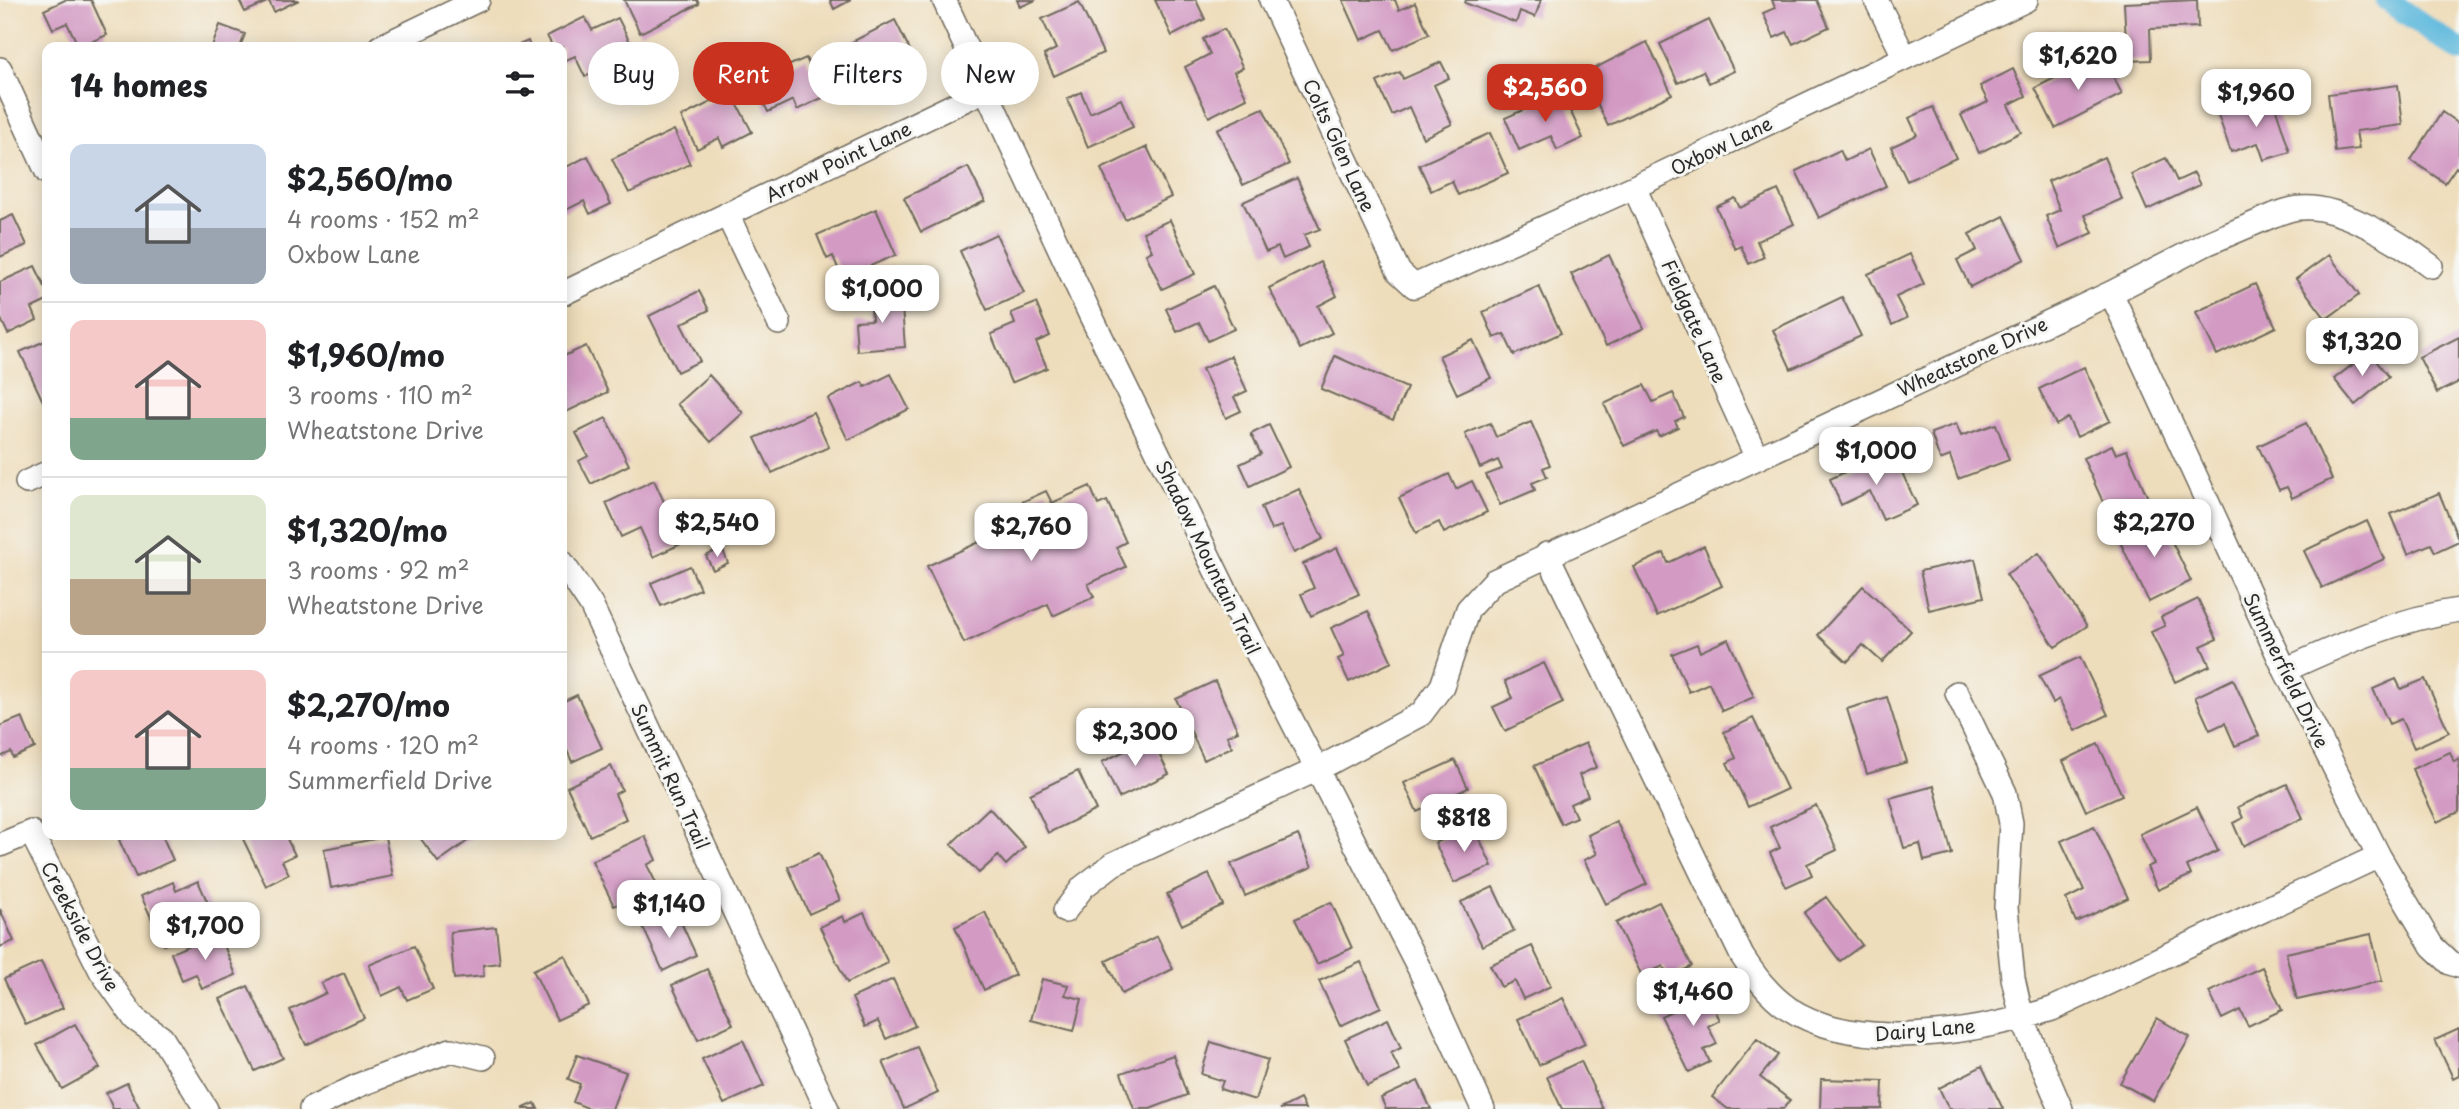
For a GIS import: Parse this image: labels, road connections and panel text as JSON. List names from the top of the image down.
{
  "streets": {
    "street": [
      "Colts Glen Lane",
      "Oxbow Lane",
      "Arrow Point Lane",
      "Fieldgate Lane",
      "Wheatstone Drive",
      "Shadow Mountain Trail",
      "Summerfield Drive",
      "Summit Run Trail",
      "Creekside Drive",
      "Dairy Lane"
    ]
  },
  "crossings": [
    ["Colts Glen Lane", "Oxbow Lane"],
    ["Oxbow Lane", "Fieldgate Lane"],
    ["Fieldgate Lane", "Wheatstone Drive"],
    ["Wheatstone Drive", "Shadow Mountain Trail"],
    ["Wheatstone Drive", "Summerfield Drive"],
    ["Wheatstone Drive", "Dairy Lane"],
    ["Summerfield Drive", "Dairy Lane"]
  ],
  "page": {
    "price": [
      "$1,620",
      "$2,560",
      "$1,960",
      "$1,000",
      "$1,320",
      "$1,000",
      "$2,540",
      "$2,270",
      "$2,760",
      "$2,300",
      "$818",
      "$1,140",
      "$1,700",
      "$1,460"
    ],
    "chip": [
      "Buy",
      "Rent",
      "Filters",
      "New"
    ],
    "heading": "14 homes",
    "list": [
      {
        "name": "$2,560/mo",
        "note": "4 rooms · 152 m² · Oxbow Lane"
      },
      {
        "name": "$1,960/mo",
        "note": "3 rooms · 110 m² · Wheatstone Drive"
      },
      {
        "name": "$1,320/mo",
        "note": "3 rooms · 92 m² · Wheatstone Drive"
      },
      {
        "name": "$2,270/mo",
        "note": "4 rooms · 120 m² · Summerfield Drive"
      }
    ]
  }
}
